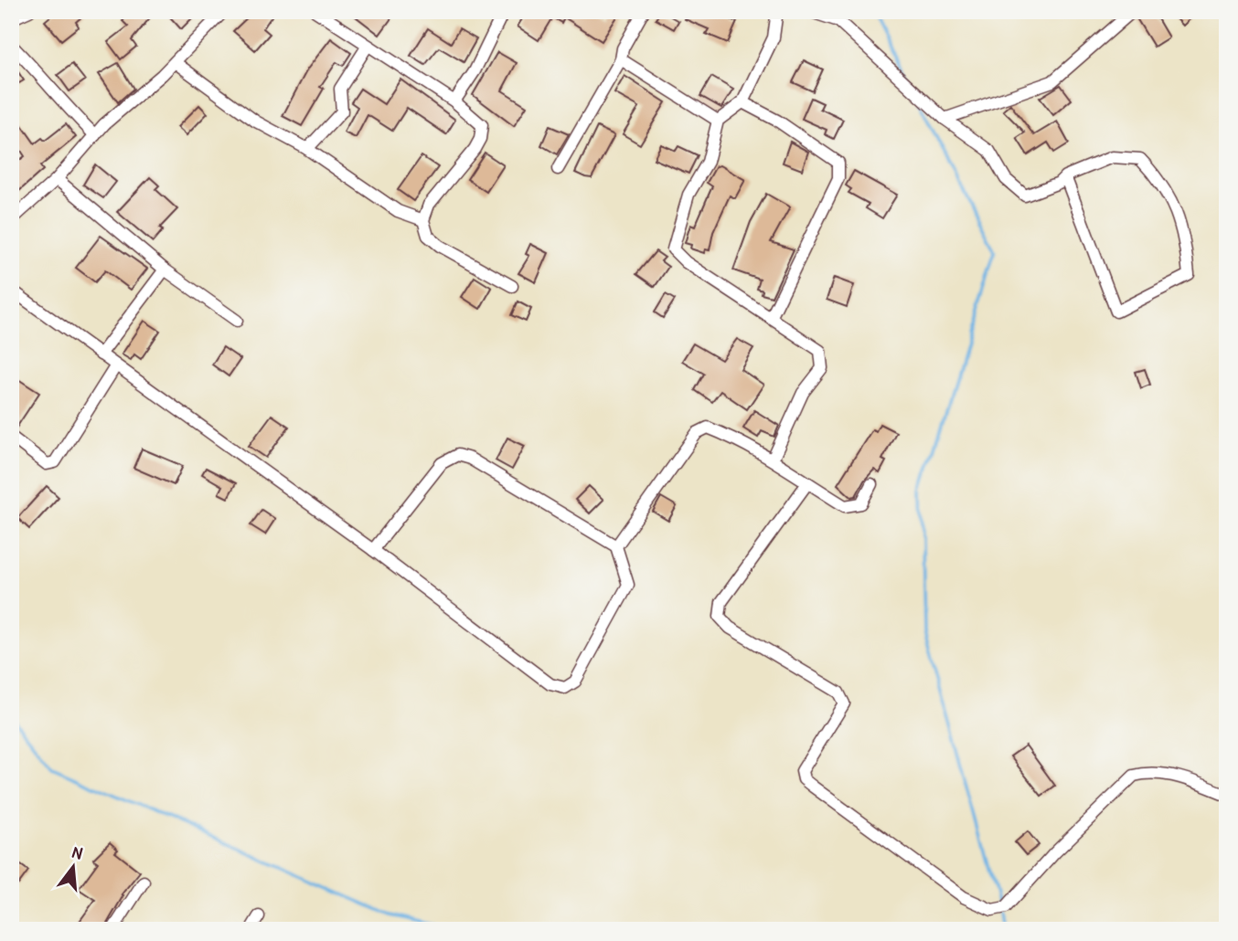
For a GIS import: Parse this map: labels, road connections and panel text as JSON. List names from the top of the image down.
{
  "north": "top"
}
